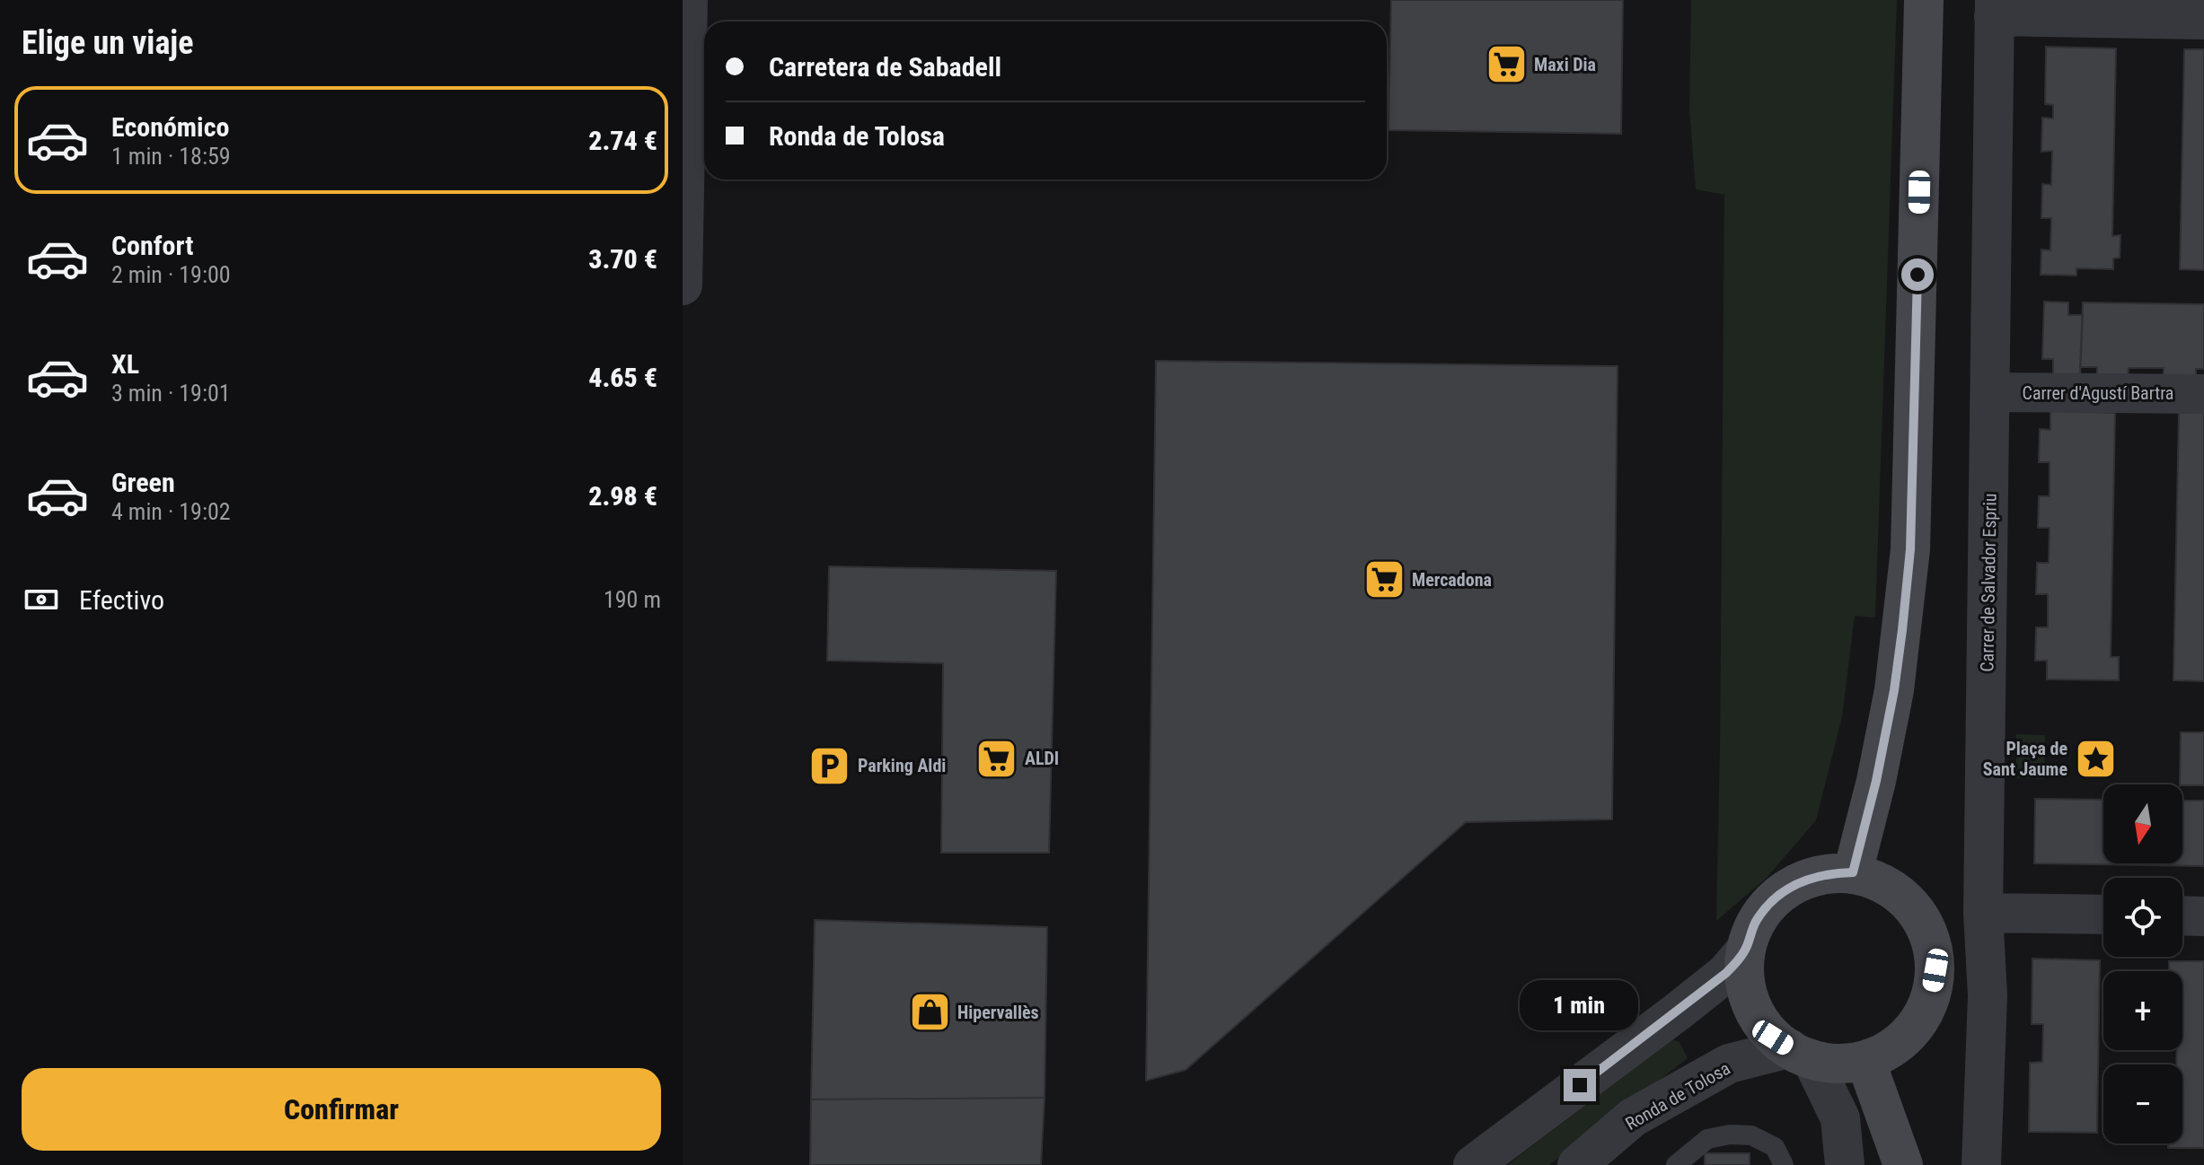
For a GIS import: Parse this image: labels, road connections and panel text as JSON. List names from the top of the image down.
{
  "streets": {
    "street": ["Carrer d'Agustí Bartra", "Carrer de Salvador Espriu", "Ronda de Tolosa"]
  },
  "crossings": [
    ["Carrer d'Agustí Bartra", "Carrer de Salvador Espriu"]
  ],
  "places": {
    "supermarket": ["Maxi Dia", "Mercadona", "ALDI"],
    "place": ["Plaça de Sant Jaume"],
    "parking": ["Parking Aldi"],
    "shop": ["Hipervallès"]
  },
  "north": "bottom",
  "page": {
    "heading": "Elige un viaje",
    "banner": ["Carretera de Sabadell", "Ronda de Tolosa"],
    "list": [
      {
        "name": "Económico",
        "note": "1 min · 18:59",
        "value": "2.74 €"
      },
      {
        "name": "Confort",
        "note": "2 min · 19:00",
        "value": "3.70 €"
      },
      {
        "name": "XL",
        "note": "3 min · 19:01",
        "value": "4.65 €"
      },
      {
        "name": "Green",
        "note": "4 min · 19:02",
        "value": "2.98 €"
      }
    ],
    "pay": ["Efectivo", "190 m"],
    "map_buttons": ["+", "−"],
    "bubble": "1 min",
    "buttons": "Confirmar"
  }
}
